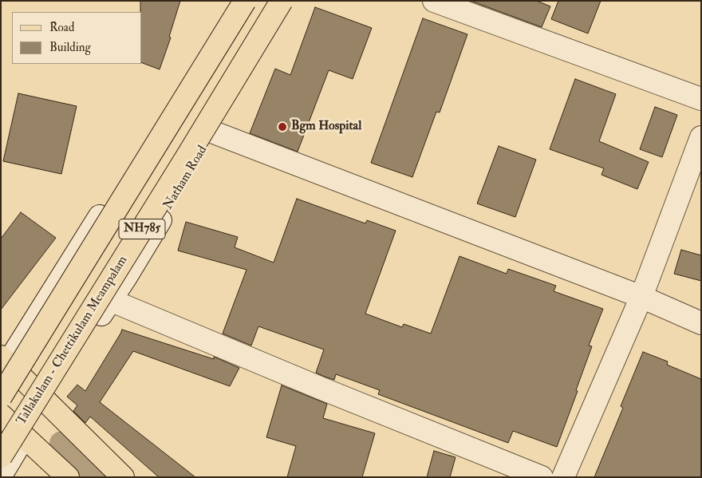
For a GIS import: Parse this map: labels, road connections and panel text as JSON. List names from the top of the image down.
{
  "streets": {
    "main road": ["NH785", "Tallakulam - Chettikulam Meampalam"],
    "street": ["Natham Road"]
  },
  "places": ["Bgm Hospital"],
  "legend": ["Road", "Building"]
}
